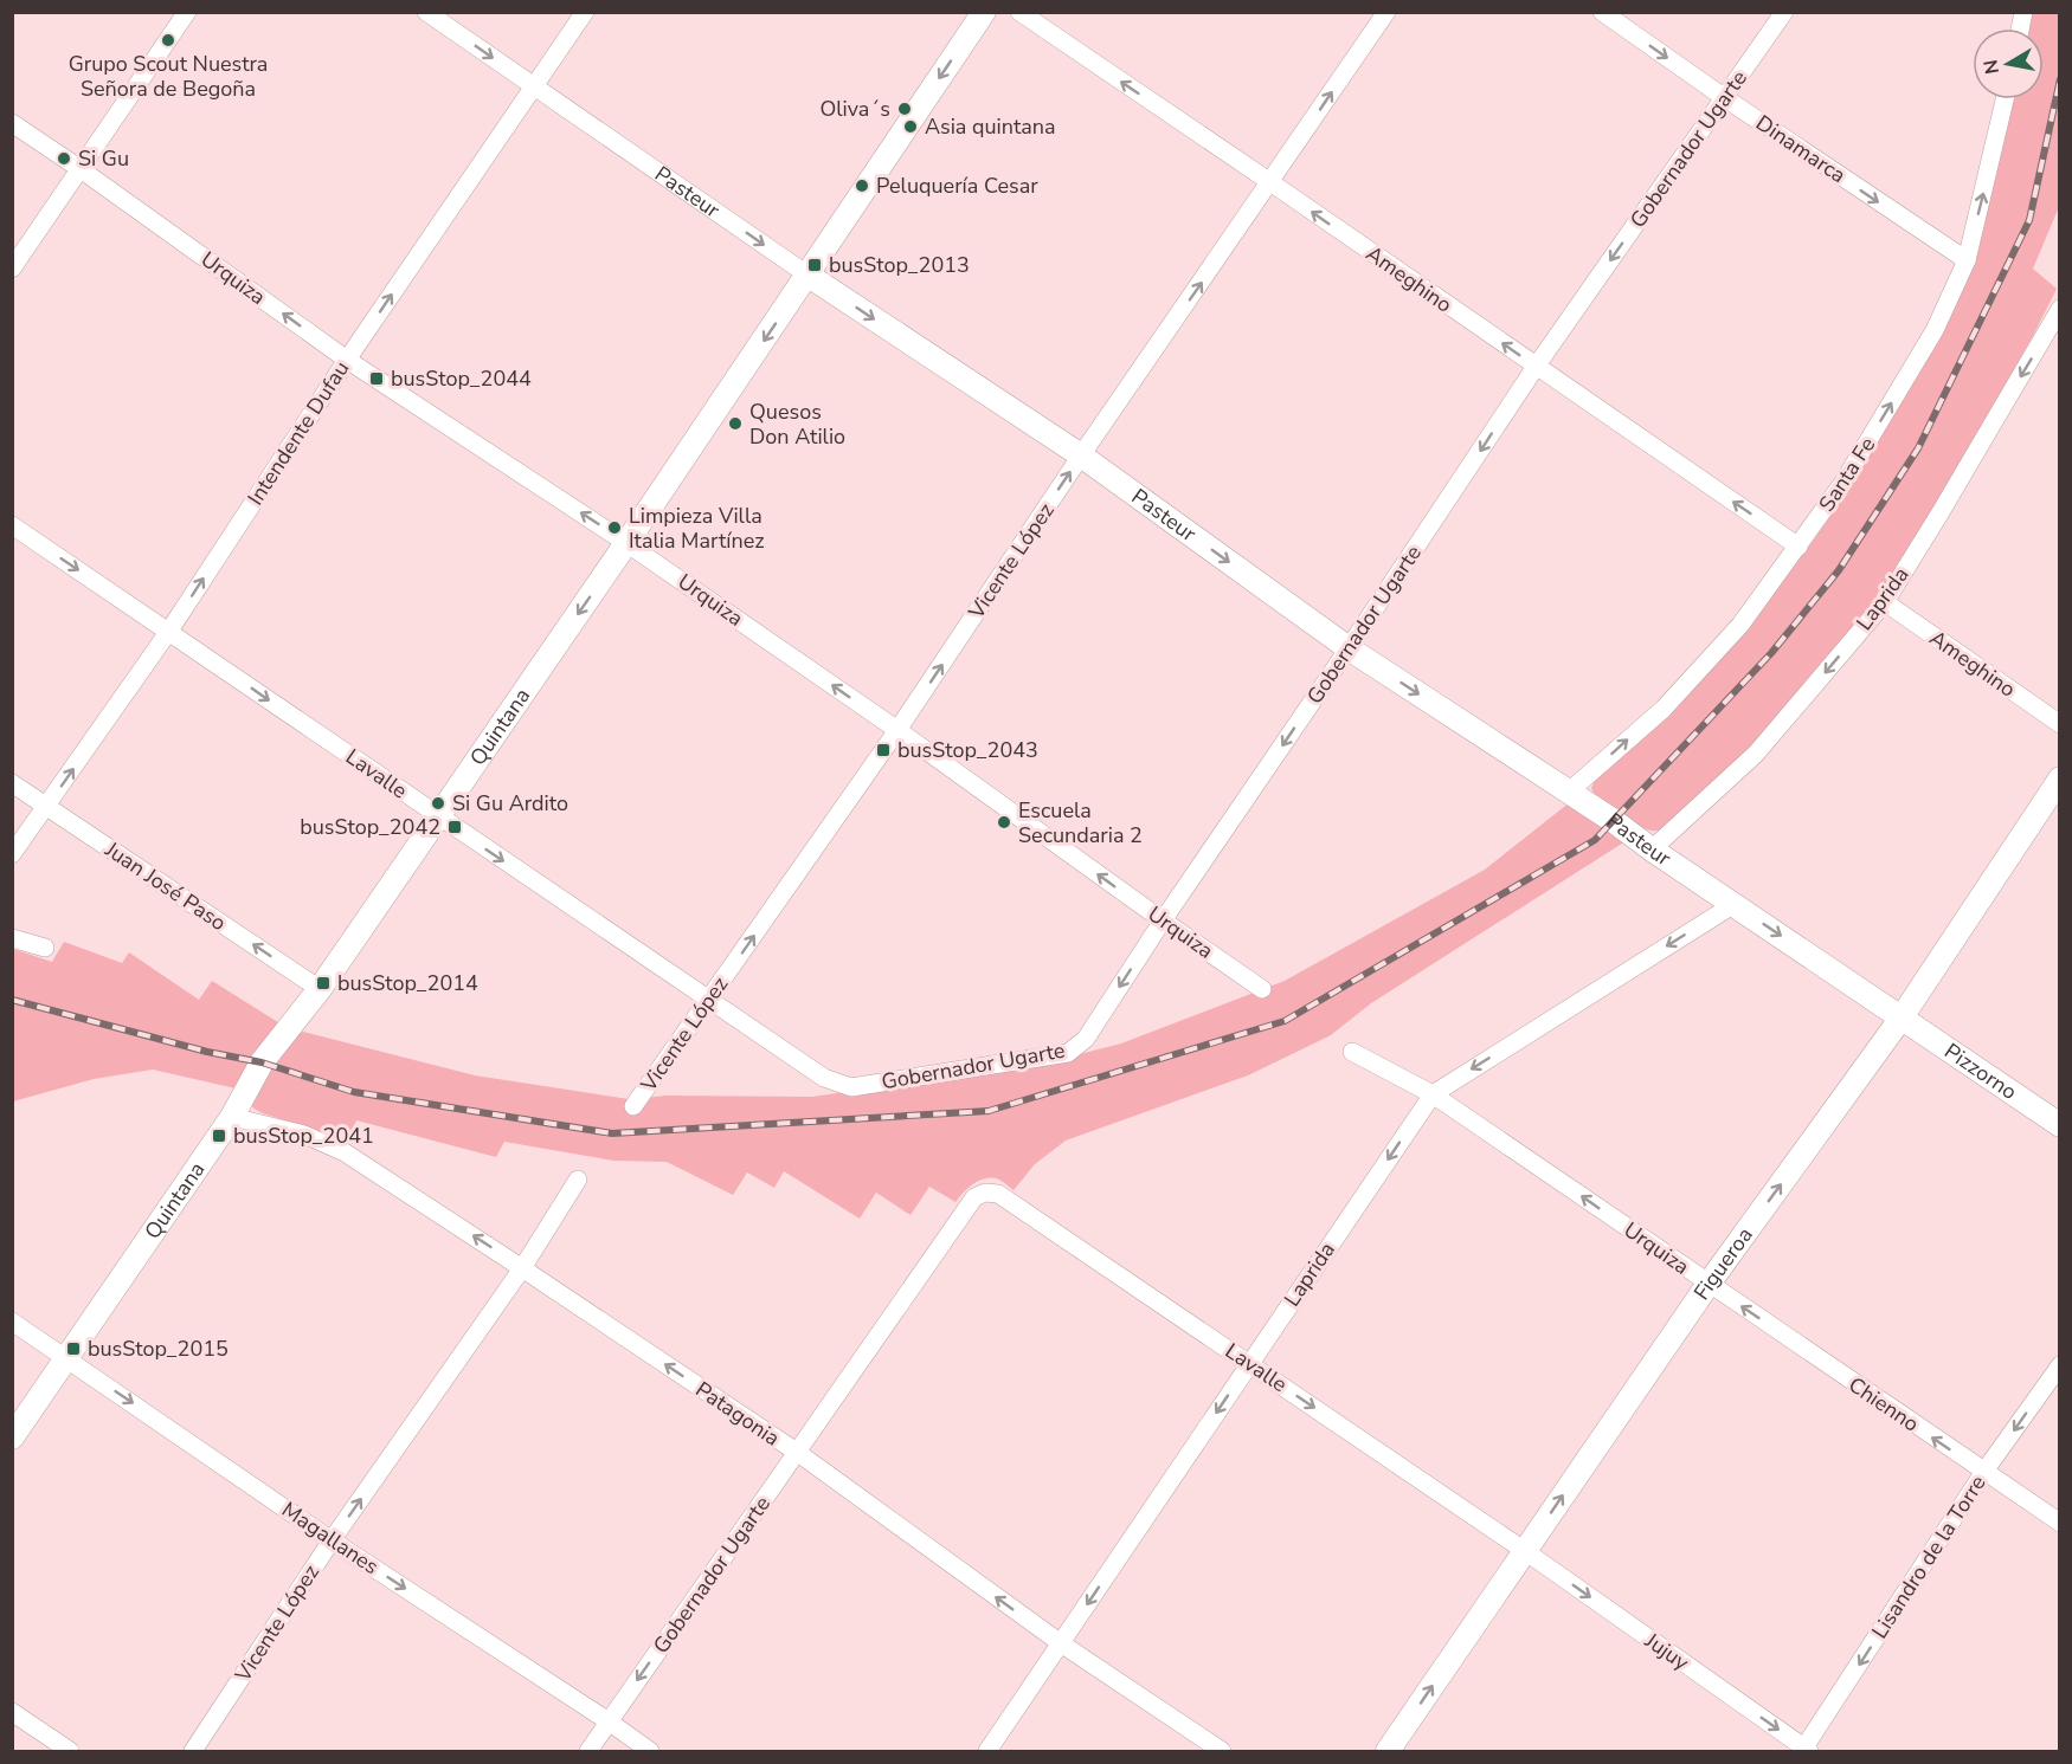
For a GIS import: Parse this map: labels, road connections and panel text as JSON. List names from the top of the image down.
{
  "streets": {
    "street": [
      "Gobernador Ugarte",
      "Dinamarca",
      "Pasteur",
      "Urquiza",
      "Ameghino",
      "Intendente Dufau",
      "Santa Fe",
      "Vicente López",
      "Laprida",
      "Quintana",
      "Lavalle",
      "Juan José Paso",
      "Pizzorno",
      "Figueroa",
      "Chienno",
      "Patagonia",
      "Magallanes",
      "Lisandro de la Torre",
      "Jujuy"
    ]
  },
  "crossings": [
    ["Gobernador Ugarte", "Dinamarca"],
    ["Gobernador Ugarte", "Pasteur"],
    ["Gobernador Ugarte", "Urquiza"],
    ["Gobernador Ugarte", "Ameghino"],
    ["Gobernador Ugarte", "Lavalle"],
    ["Gobernador Ugarte", "Patagonia"],
    ["Gobernador Ugarte", "Magallanes"],
    ["Dinamarca", "Santa Fe"],
    ["Pasteur", "Intendente Dufau"],
    ["Pasteur", "Santa Fe"],
    ["Pasteur", "Vicente López"],
    ["Pasteur", "Laprida"],
    ["Pasteur", "Quintana"],
    ["Pasteur", "Pizzorno"],
    ["Pasteur", "Figueroa"],
    ["Urquiza", "Intendente Dufau"],
    ["Urquiza", "Vicente López"],
    ["Urquiza", "Laprida"],
    ["Urquiza", "Quintana"],
    ["Urquiza", "Figueroa"],
    ["Urquiza", "Chienno"],
    ["Ameghino", "Santa Fe"],
    ["Ameghino", "Vicente López"],
    ["Ameghino", "Laprida"],
    ["Intendente Dufau", "Lavalle"],
    ["Intendente Dufau", "Juan José Paso"],
    ["Vicente López", "Lavalle"],
    ["Vicente López", "Patagonia"],
    ["Vicente López", "Magallanes"],
    ["Laprida", "Lavalle"],
    ["Laprida", "Patagonia"],
    ["Quintana", "Lavalle"],
    ["Quintana", "Juan José Paso"],
    ["Quintana", "Patagonia"],
    ["Quintana", "Magallanes"],
    ["Lavalle", "Figueroa"],
    ["Lavalle", "Jujuy"],
    ["Pizzorno", "Figueroa"],
    ["Figueroa", "Chienno"],
    ["Figueroa", "Jujuy"],
    ["Chienno", "Lisandro de la Torre"],
    ["Lisandro de la Torre", "Jujuy"]
  ],
  "one_way": [
    "Gobernador Ugarte",
    "Dinamarca",
    "Pasteur",
    "Urquiza",
    "Ameghino",
    "Intendente Dufau",
    "Santa Fe",
    "Vicente López",
    "Laprida",
    "Quintana",
    "Lavalle",
    "Juan José Paso",
    "Figueroa",
    "Chienno",
    "Patagonia",
    "Magallanes",
    "Lisandro de la Torre",
    "Jujuy"
  ],
  "places": {
    "other": [
      "Grupo Scout Nuestra Señora de Begoña",
      "Oliva´s",
      "Asia quintana",
      "Si Gu",
      "Peluquería Cesar",
      "Quesos Don Atilio",
      "Limpieza Villa Italia Martínez",
      "Si Gu Ardito",
      "Escuela Secundaria 2"
    ],
    "transit": [
      "busStop_2013",
      "busStop_2044",
      "busStop_2043",
      "busStop_2042",
      "busStop_2014",
      "busStop_2041",
      "busStop_2015"
    ]
  },
  "north": "left"
}
